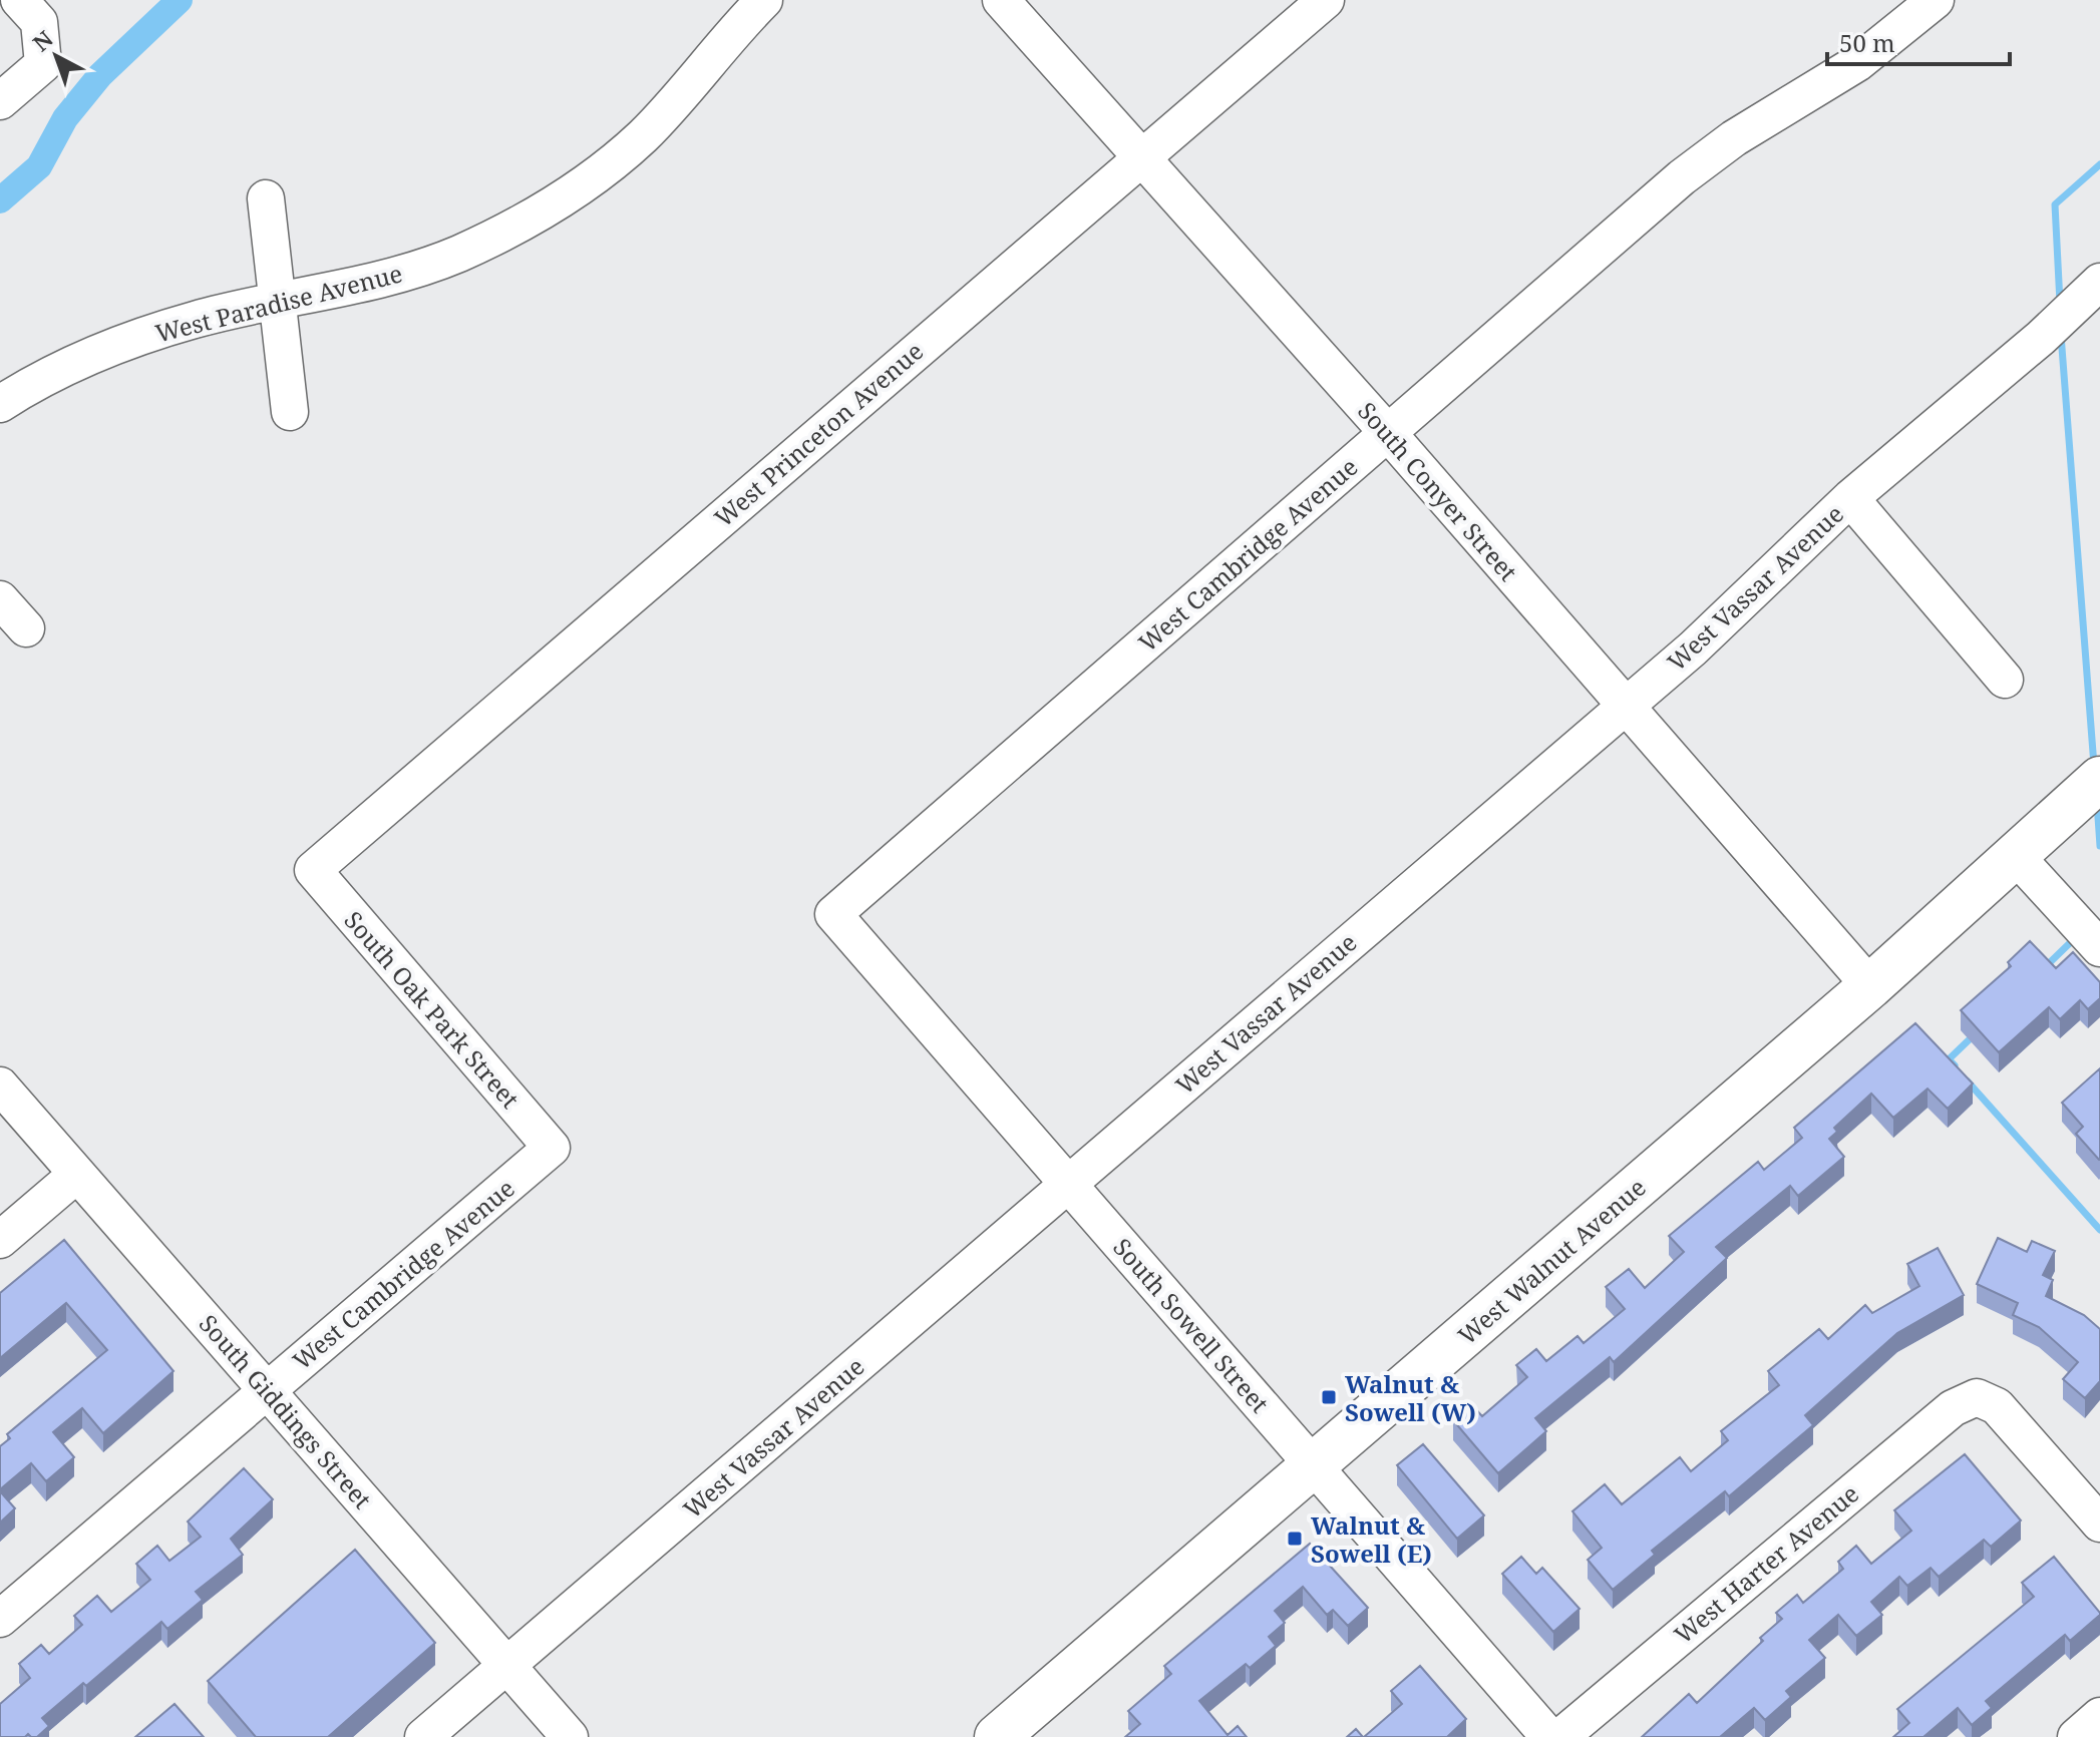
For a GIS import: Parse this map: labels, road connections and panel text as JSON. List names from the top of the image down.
{
  "streets": {
    "main road": ["West Walnut Avenue"],
    "street": [
      "West Paradise Avenue",
      "West Princeton Avenue",
      "South Conyer Street",
      "West Cambridge Avenue",
      "West Vassar Avenue",
      "South Oak Park Street",
      "South Sowell Street",
      "South Giddings Street",
      "West Harter Avenue"
    ]
  },
  "crossings": [
    ["West Princeton Avenue", "South Conyer Street"],
    ["West Princeton Avenue", "South Oak Park Street"],
    ["South Conyer Street", "West Cambridge Avenue"],
    ["South Conyer Street", "West Vassar Avenue"],
    ["South Conyer Street", "West Walnut Avenue"],
    ["West Cambridge Avenue", "South Oak Park Street"],
    ["West Cambridge Avenue", "South Sowell Street"],
    ["West Cambridge Avenue", "South Giddings Street"],
    ["West Vassar Avenue", "South Sowell Street"],
    ["West Vassar Avenue", "South Giddings Street"],
    ["West Walnut Avenue", "South Sowell Street"]
  ],
  "places": {
    "transit": ["Walnut & Sowell (W)", "Walnut & Sowell (E)"]
  },
  "scale_bar": "50 m",
  "north": "top left"
}
